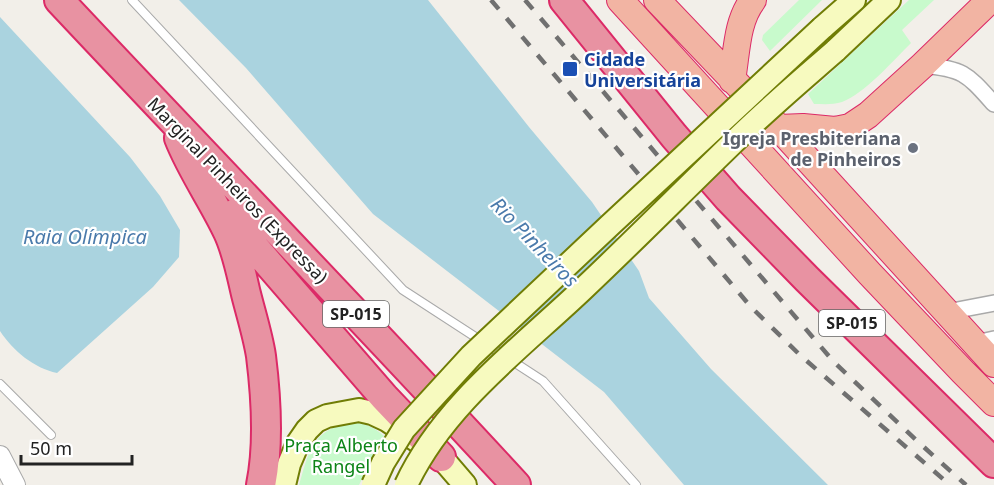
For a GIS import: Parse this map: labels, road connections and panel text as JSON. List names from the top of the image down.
{
  "streets": {
    "highway": ["Marginal Pinheiros (Expressa)", "SP-015"]
  },
  "water": ["Raia Olímpica", "Rio Pinheiros"],
  "parks": ["Praça Alberto Rangel"],
  "places": {
    "transit": ["Cidade Universitária"],
    "other": ["Igreja Presbiteriana de Pinheiros"]
  },
  "scale_bar": "50 m"
}
